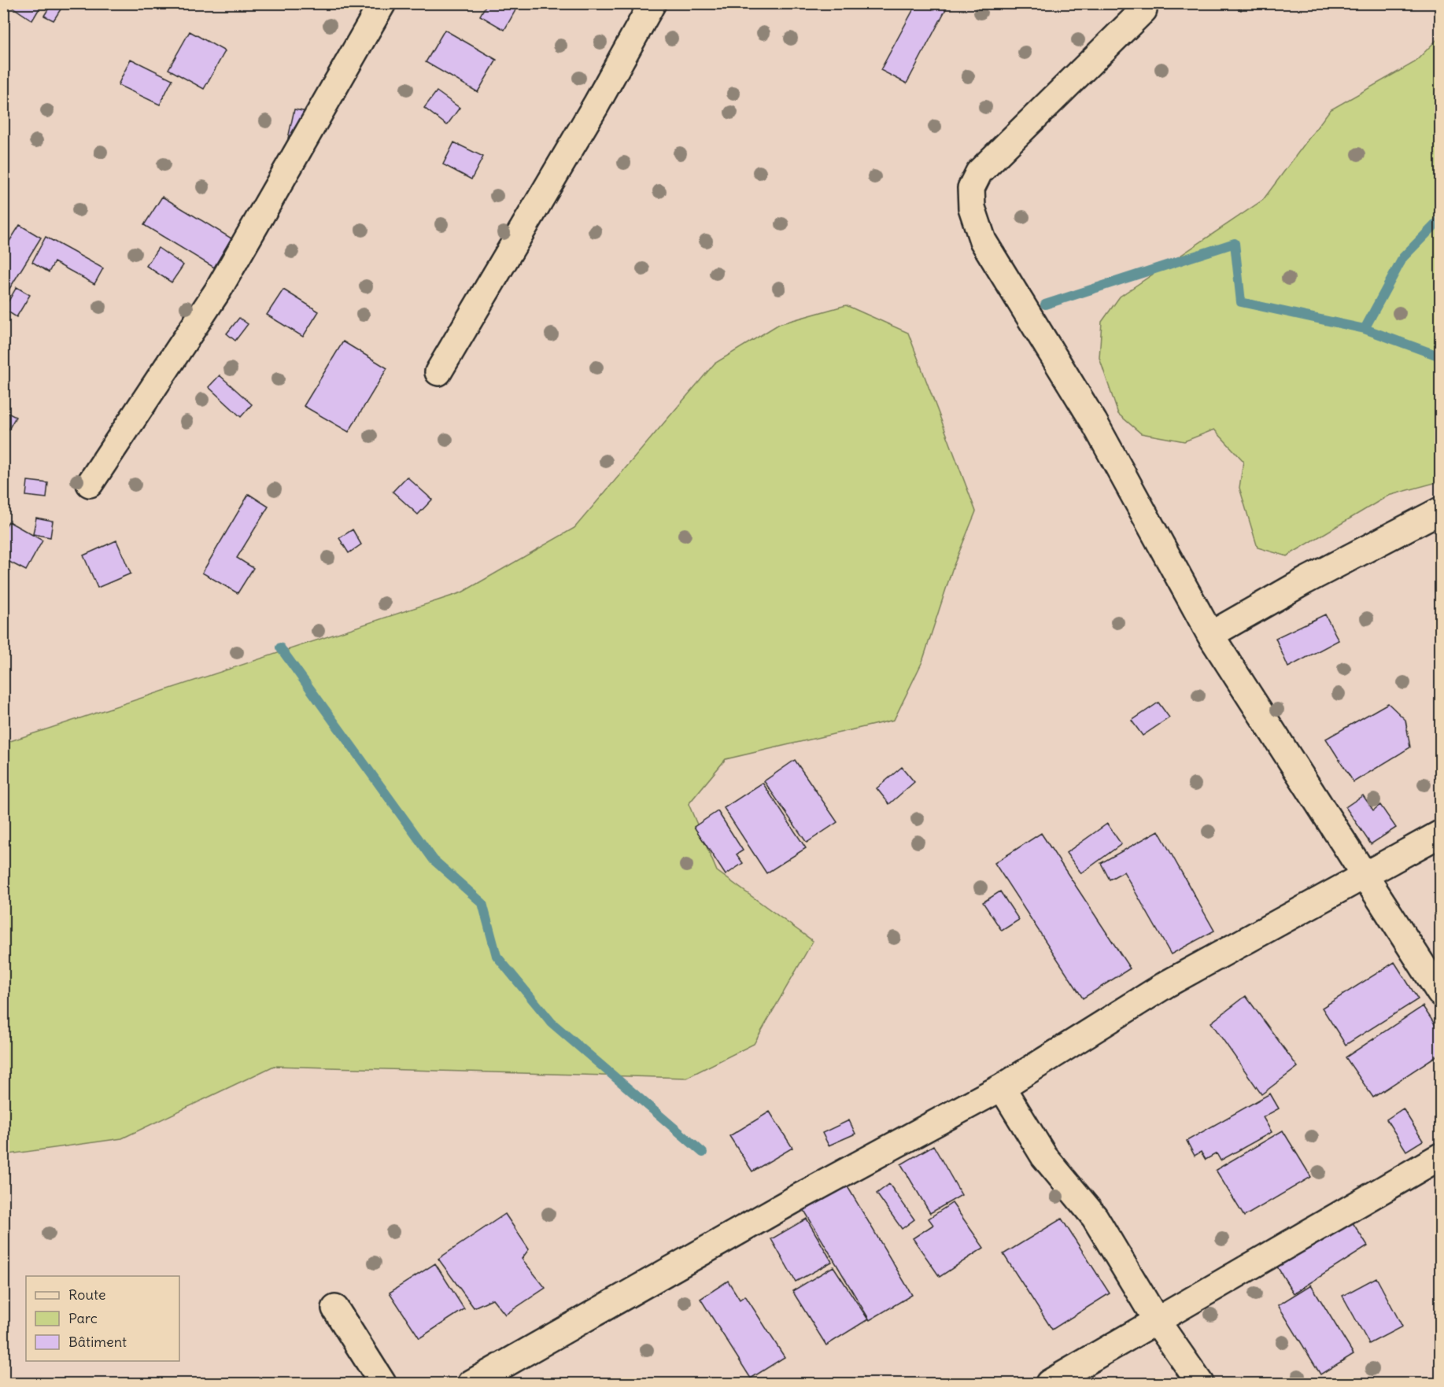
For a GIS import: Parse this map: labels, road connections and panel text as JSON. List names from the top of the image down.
{
  "legend": ["Route", "Parc", "Bâtiment"]
}
